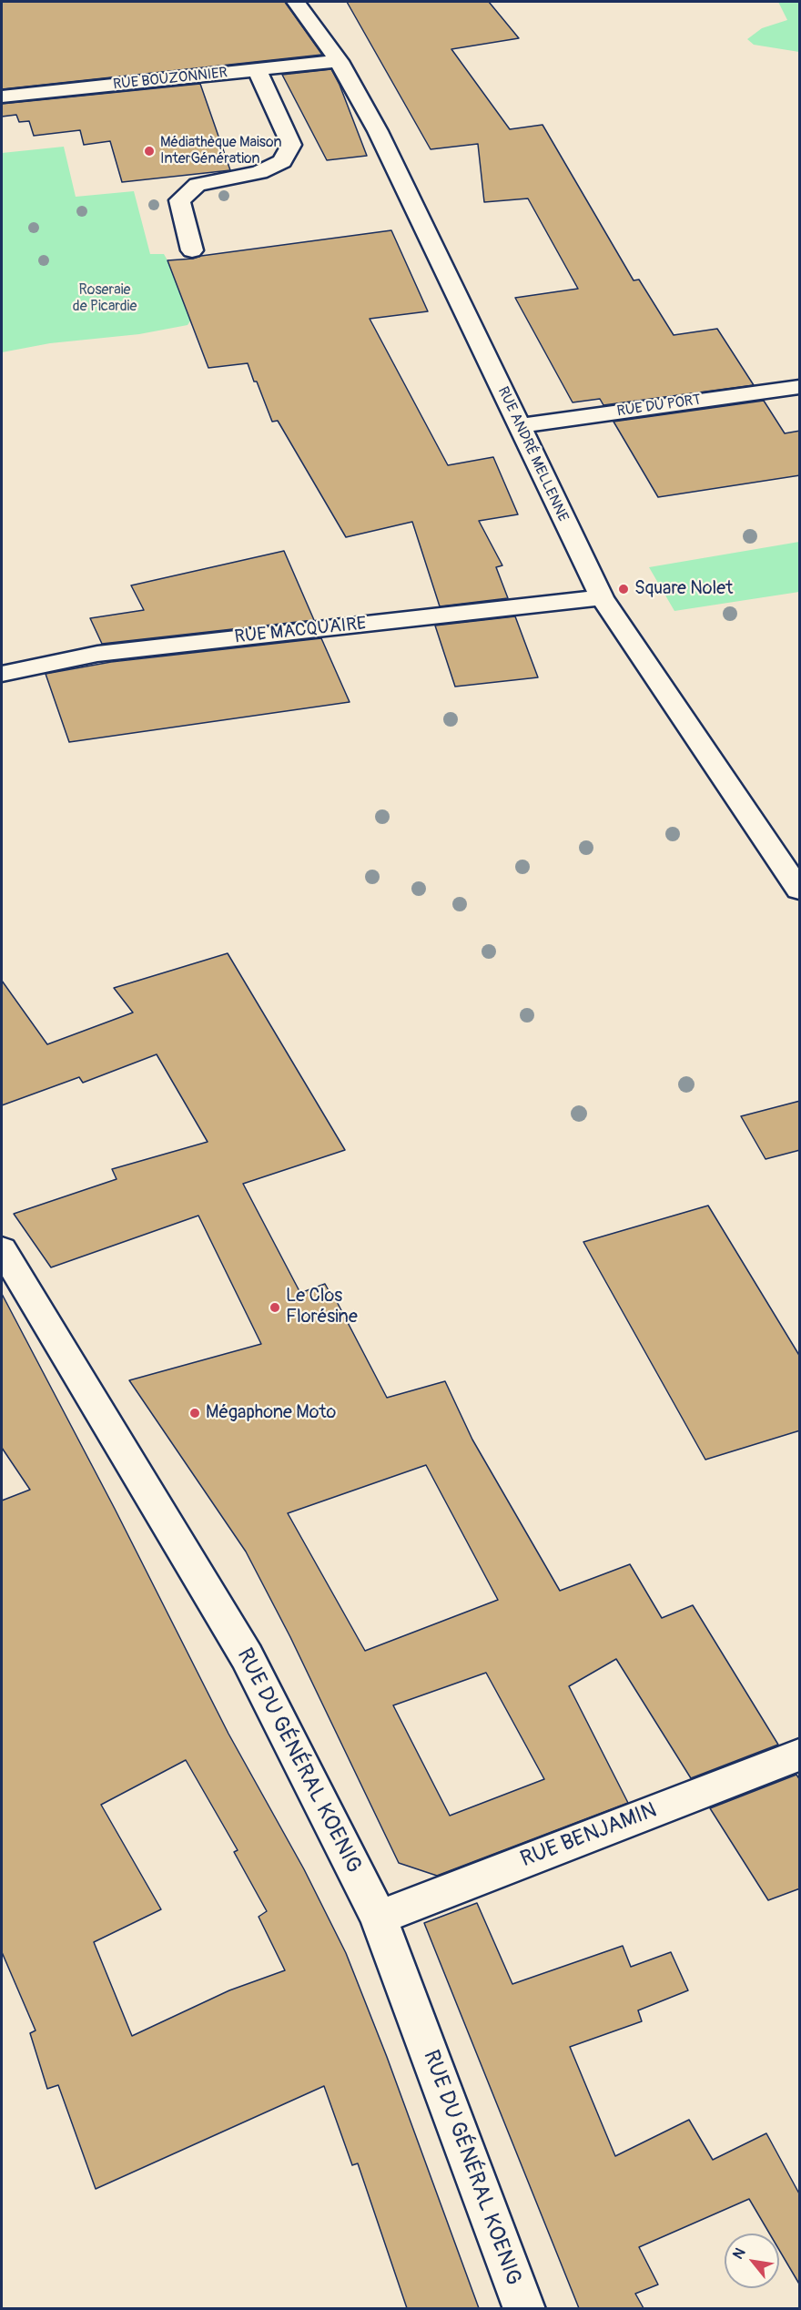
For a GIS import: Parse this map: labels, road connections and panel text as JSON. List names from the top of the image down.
{
  "streets": {
    "street": [
      "RUE BOUZONNIER",
      "RUE DU PORT",
      "RUE ANDRÉ MELLENNE",
      "RUE MACQUAIRE",
      "RUE DU GÉNÉRAL KOENIG",
      "RUE BENJAMIN"
    ]
  },
  "crossings": [
    ["RUE BOUZONNIER", "RUE ANDRÉ MELLENNE"],
    ["RUE DU PORT", "RUE ANDRÉ MELLENNE"],
    ["RUE ANDRÉ MELLENNE", "RUE MACQUAIRE"],
    ["RUE DU GÉNÉRAL KOENIG", "RUE BENJAMIN"]
  ],
  "parks": ["Roseraie de Picardie"],
  "places": [
    "Médiathèque Maison InterGénération",
    "Square Nolet",
    "Le Clos Florésine",
    "Mégaphone Moto"
  ],
  "north": "top left"
}
